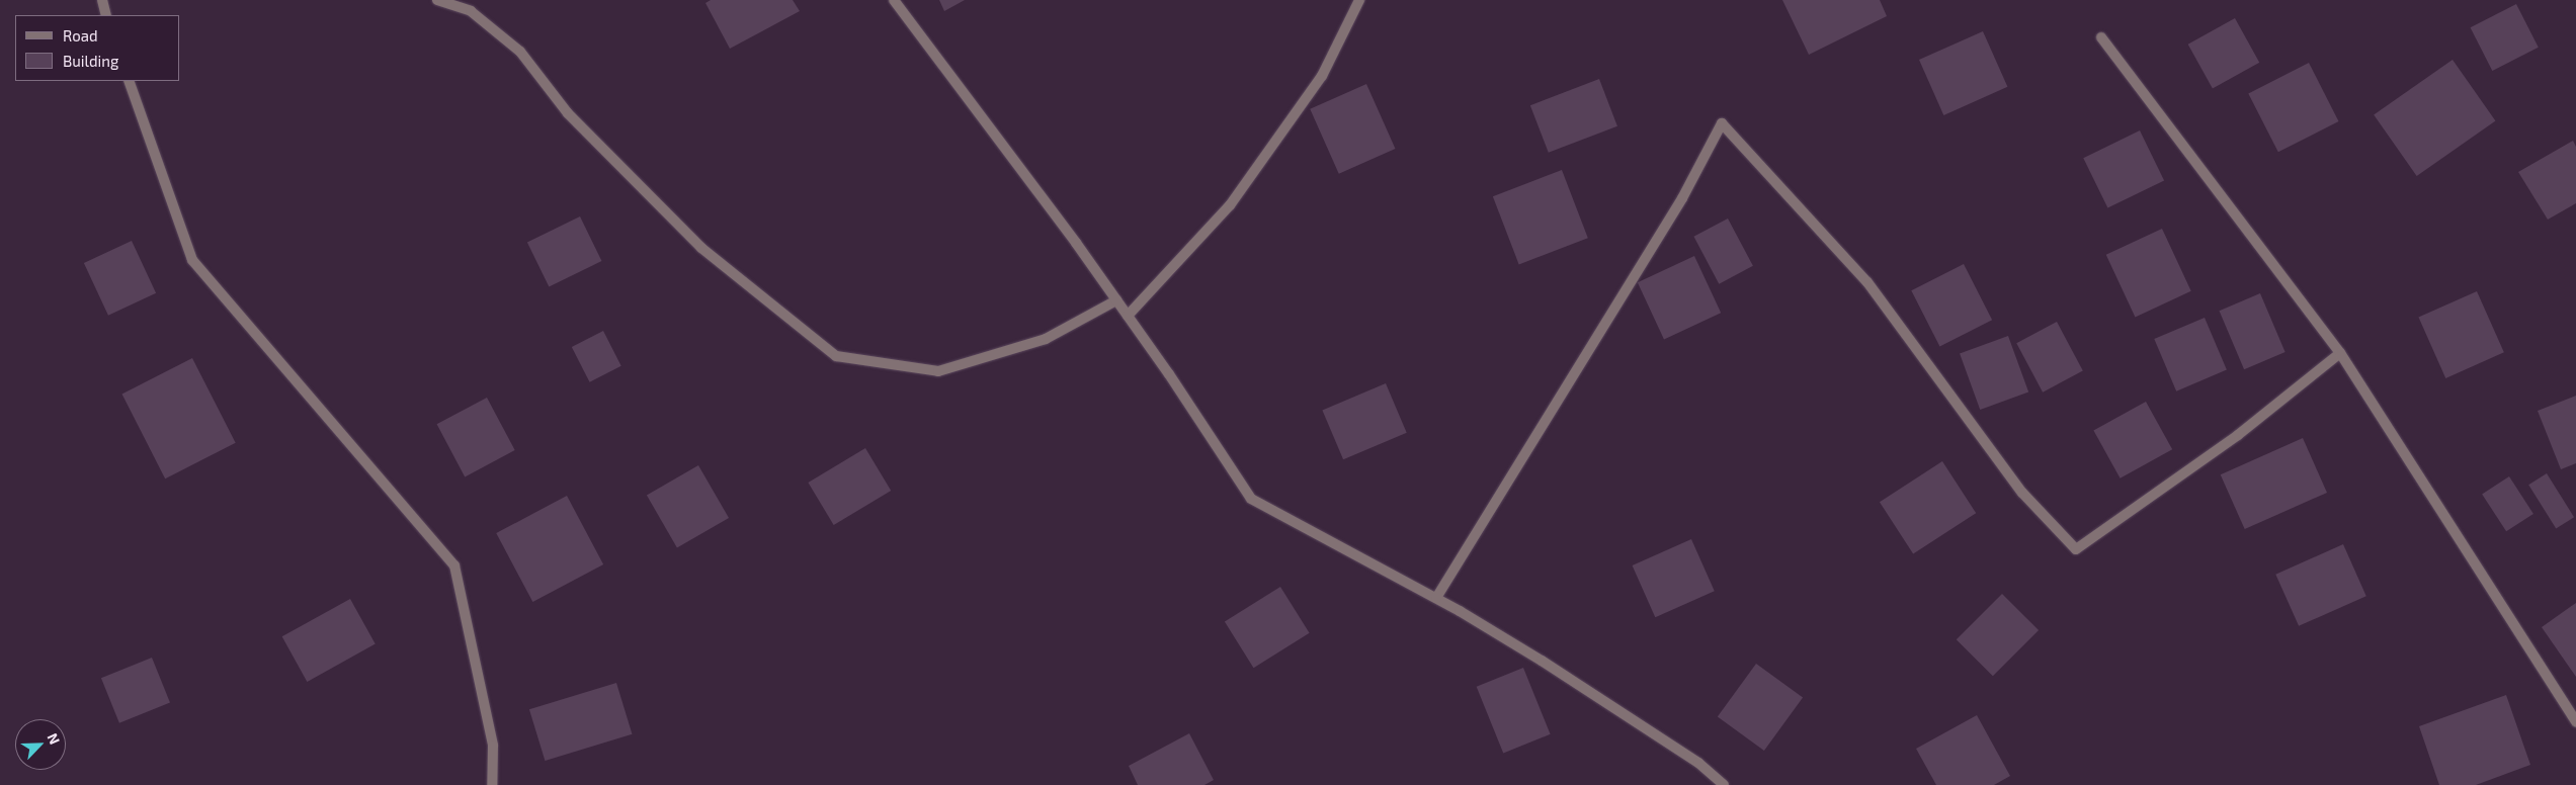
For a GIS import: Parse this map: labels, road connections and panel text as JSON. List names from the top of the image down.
{
  "legend": ["Road", "Building"],
  "north": "top right"
}
